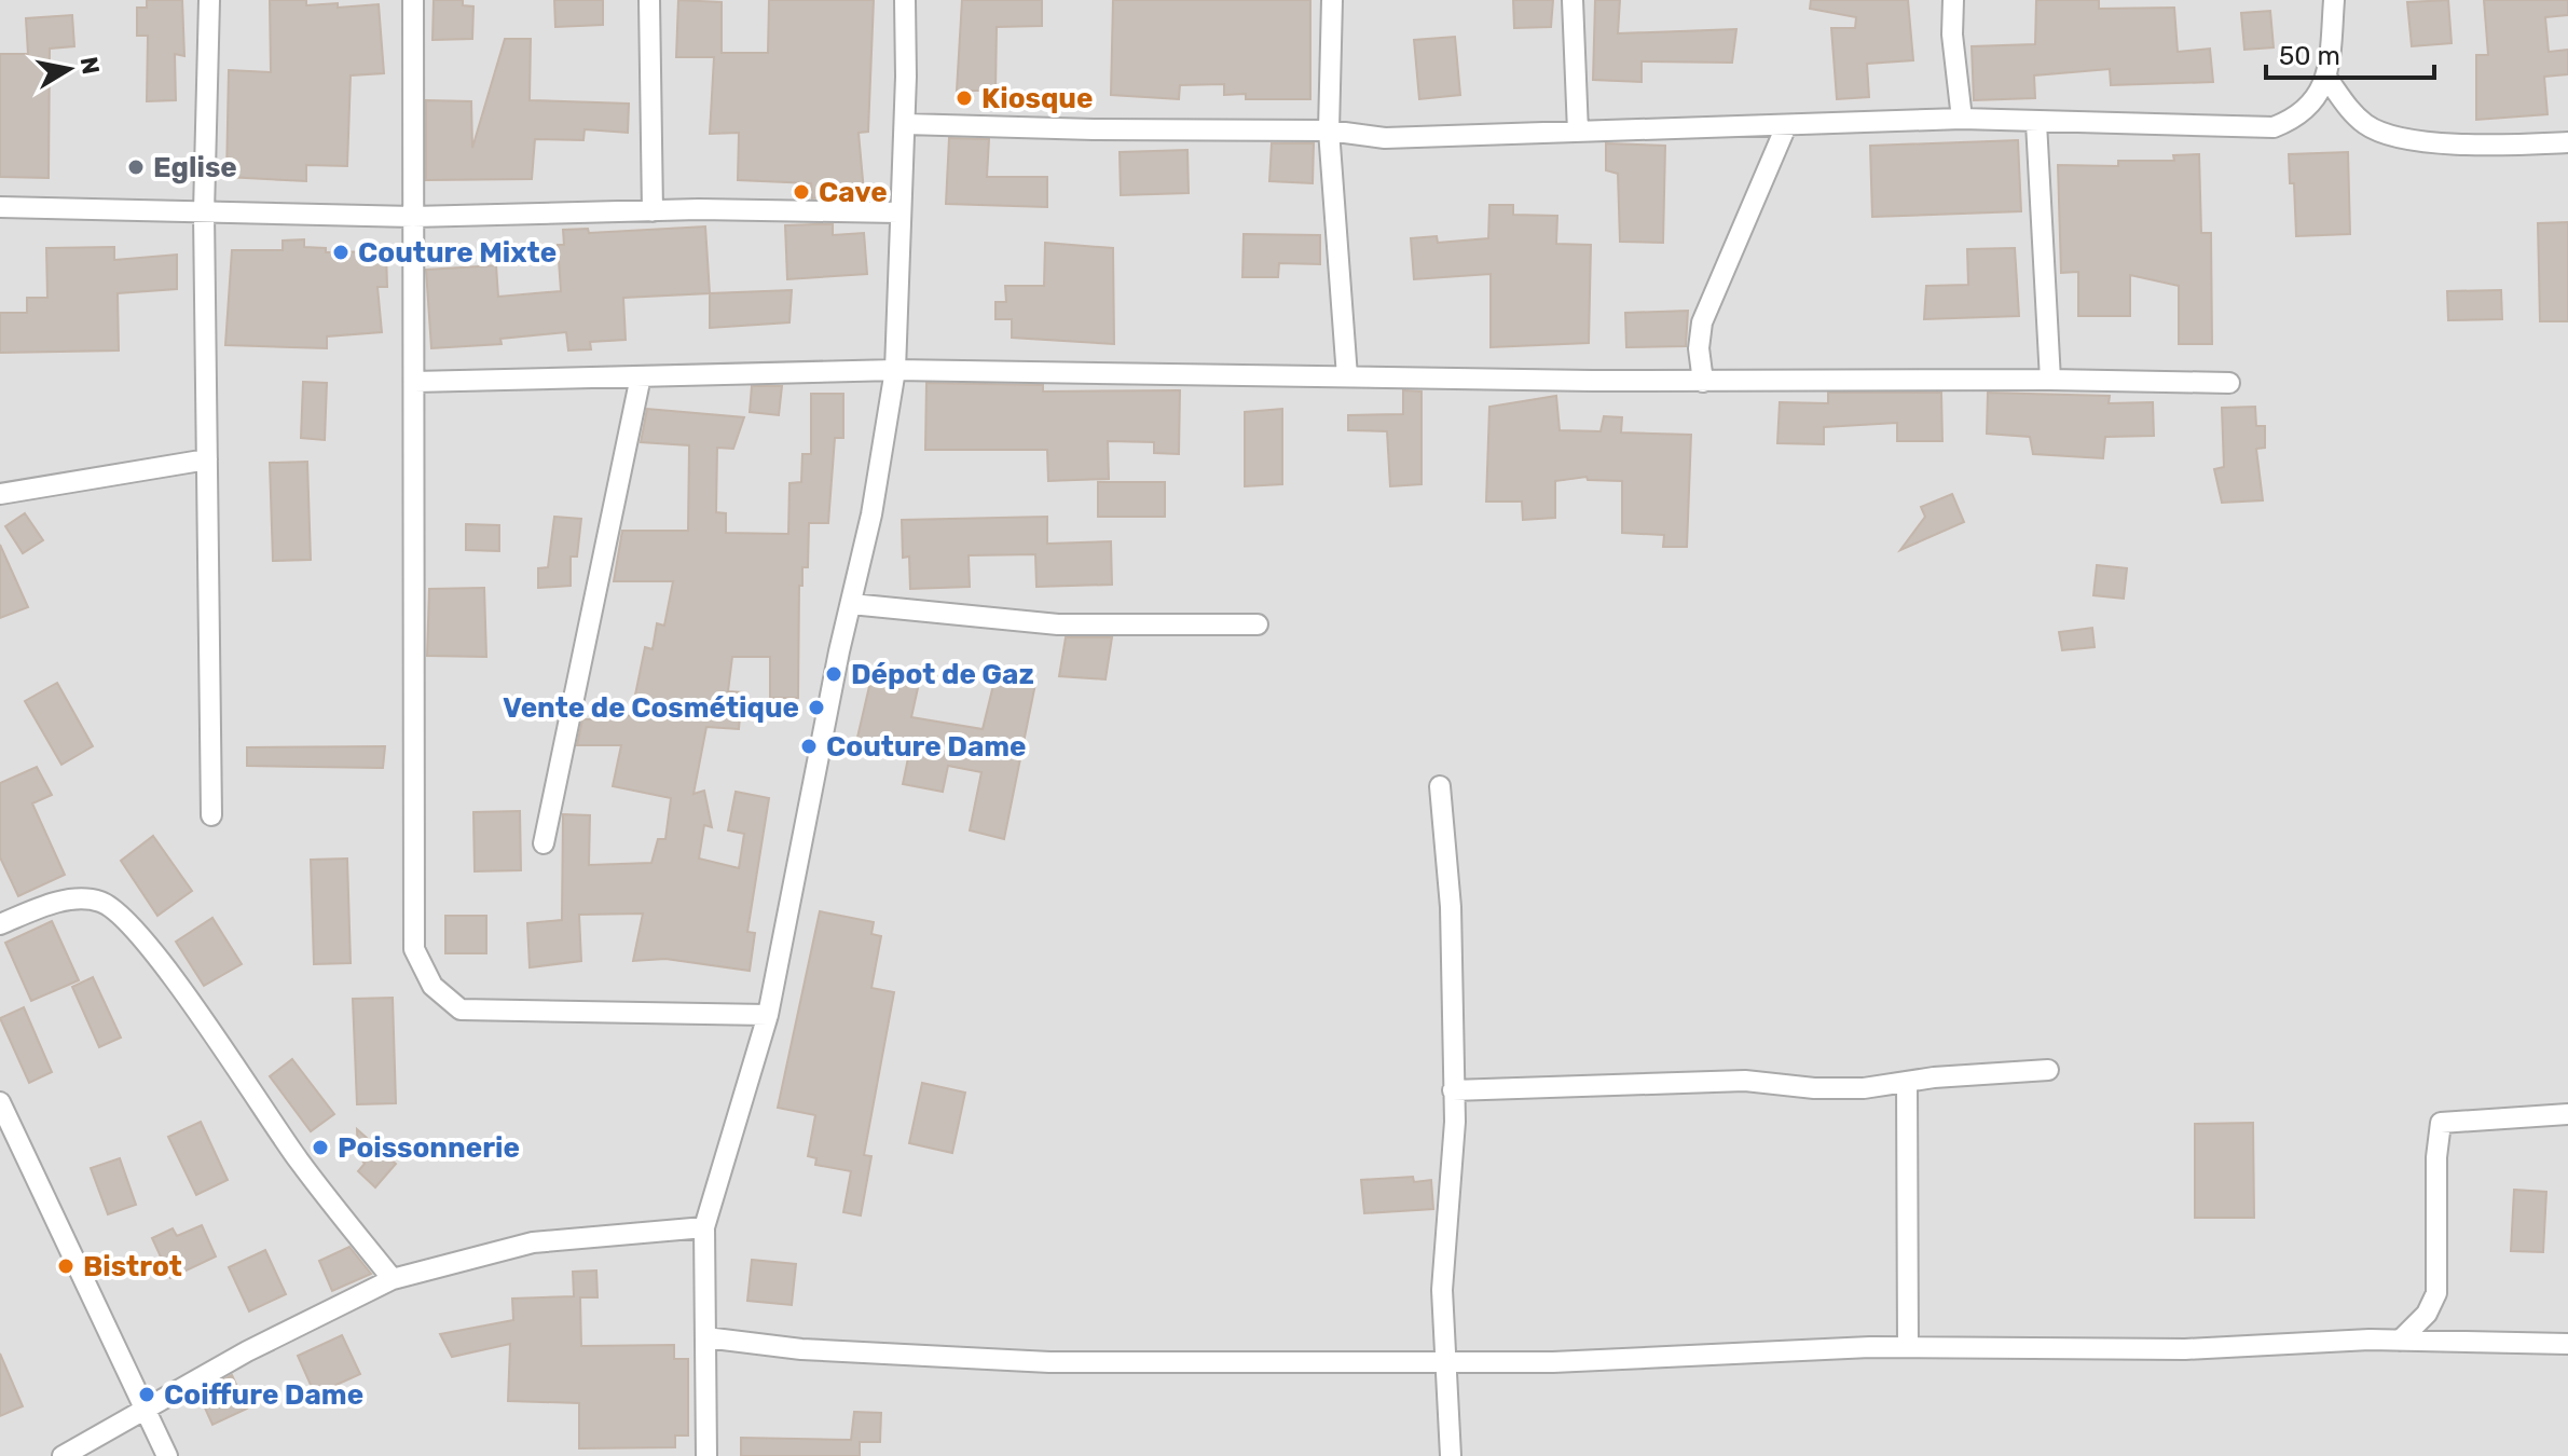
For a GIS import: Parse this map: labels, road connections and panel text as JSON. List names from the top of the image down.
{
  "places": [
    "Kiosque",
    "Eglise",
    "Cave",
    "Couture Mixte",
    "Dépot de Gaz",
    "Vente de Cosmétique",
    "Couture Dame",
    "Poissonnerie",
    "Bistrot",
    "Coiffure Dame"
  ],
  "scale_bar": "50 m",
  "north": "right"
}
